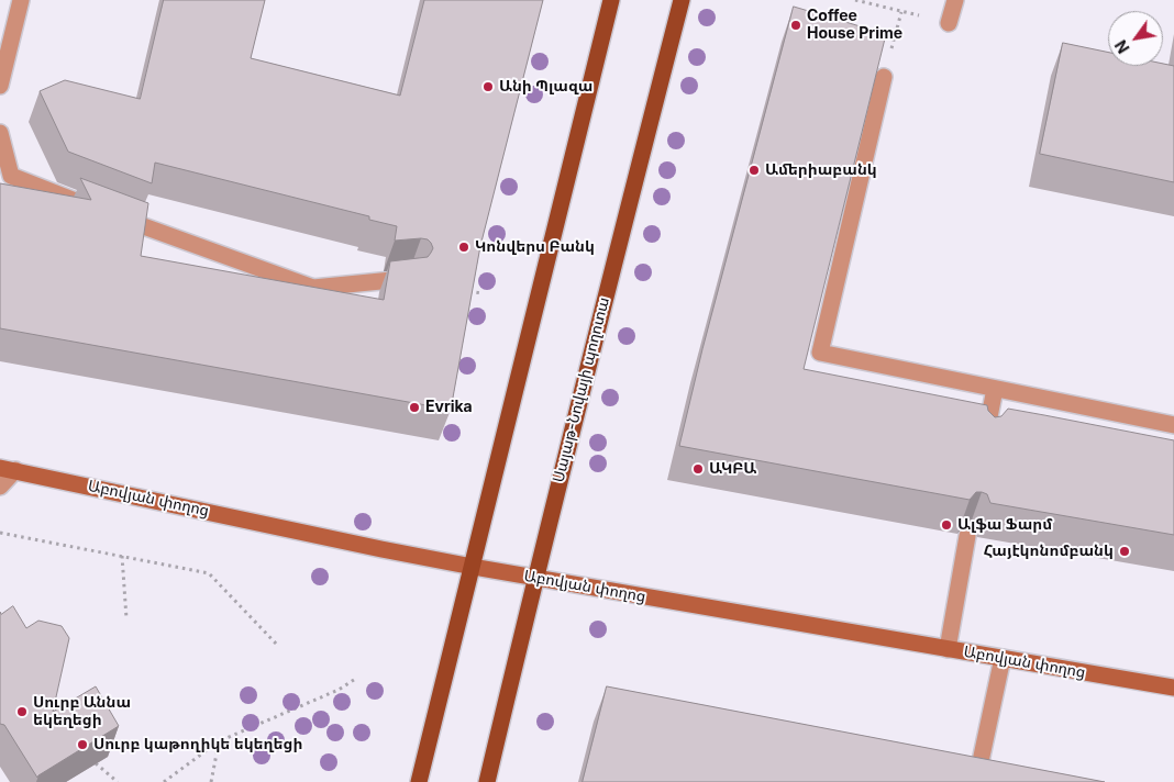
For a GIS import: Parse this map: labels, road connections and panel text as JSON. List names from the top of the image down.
{
  "streets": {
    "main road": ["Սայաթ-Նովայի պողոտա", "Աբովյան փողոց"]
  },
  "crossings": [
    ["Սայաթ-Նովայի պողոտա", "Աբովյան փողոց"]
  ],
  "places": [
    "Coffee House Prime",
    "Անի Պլազա",
    "Ամերիաբանկ",
    "Կոնվերս Բանկ",
    "Evrika",
    "ԱԿԲԱ",
    "Ալֆա Ֆարմ",
    "Հայէկոնոմբանկ",
    "Սուրբ Աննա եկեղեցի",
    "Սուրբ կաթողիկե եկեղեցի"
  ],
  "north": "bottom left"
}
